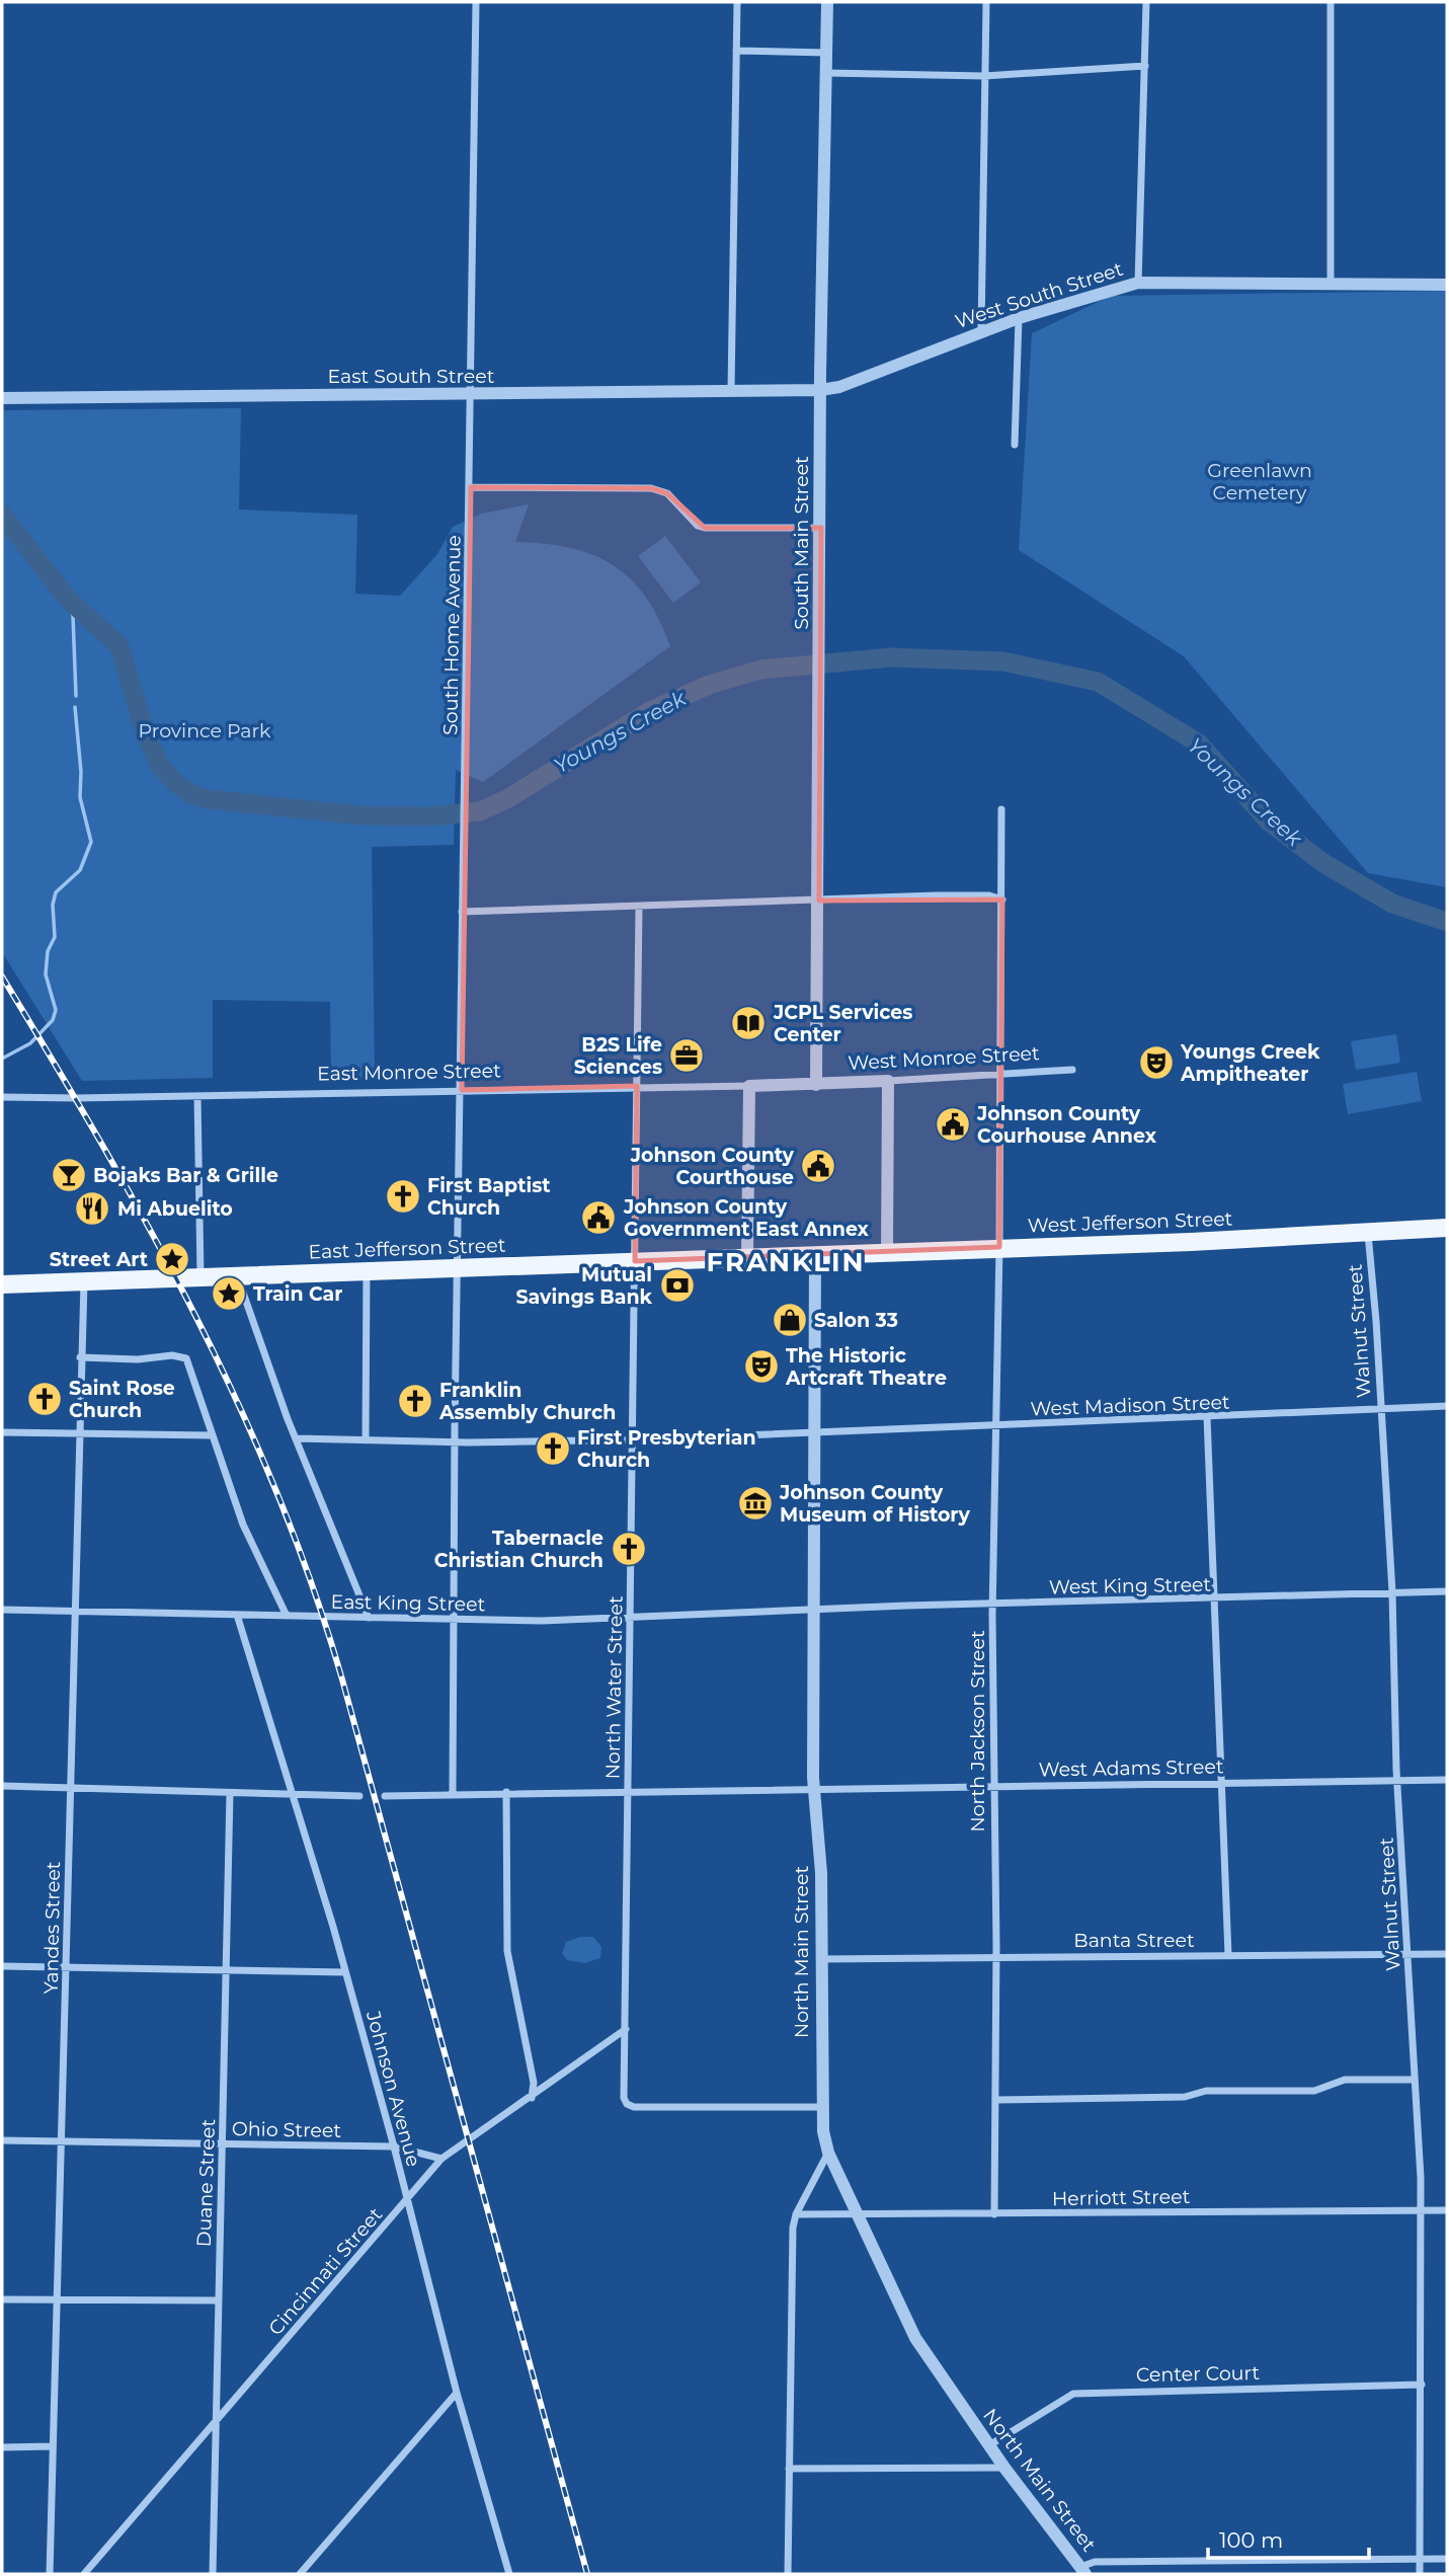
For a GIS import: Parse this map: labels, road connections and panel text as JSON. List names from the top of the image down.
{
  "streets": {
    "main road": ["West Jefferson Street", "East Jefferson Street"],
    "street": [
      "West South Street",
      "East South Street",
      "South Main Street",
      "South Home Avenue",
      "West Monroe Street",
      "East Monroe Street",
      "Walnut Street",
      "West Madison Street",
      "West King Street",
      "East King Street",
      "North Water Street",
      "North Jackson Street",
      "West Adams Street",
      "Yandes Street",
      "Banta Street",
      "North Main Street",
      "Johnson Avenue",
      "Ohio Street",
      "Duane Street",
      "Herriott Street",
      "Cincinnati Street",
      "Center Court"
    ]
  },
  "crossings": [
    ["West South Street", "East South Street"],
    ["West South Street", "South Main Street"],
    ["East South Street", "South Main Street"],
    ["East South Street", "South Home Avenue"],
    ["South Main Street", "West Monroe Street"],
    ["South Main Street", "East Monroe Street"],
    ["South Home Avenue", "East Monroe Street"],
    ["South Home Avenue", "East Jefferson Street"],
    ["South Home Avenue", "West Madison Street"],
    ["South Home Avenue", "East King Street"],
    ["South Home Avenue", "West Adams Street"],
    ["West Monroe Street", "East Monroe Street"],
    ["West Monroe Street", "North Jackson Street"],
    ["East Monroe Street", "North Water Street"],
    ["West Jefferson Street", "East Jefferson Street"],
    ["West Jefferson Street", "Walnut Street"],
    ["West Jefferson Street", "North Jackson Street"],
    ["West Jefferson Street", "North Main Street"],
    ["East Jefferson Street", "North Water Street"],
    ["East Jefferson Street", "Yandes Street"],
    ["East Jefferson Street", "North Main Street"],
    ["Walnut Street", "West Madison Street"],
    ["Walnut Street", "West King Street"],
    ["Walnut Street", "West Adams Street"],
    ["Walnut Street", "Banta Street"],
    ["Walnut Street", "Herriott Street"],
    ["Walnut Street", "Center Court"],
    ["West Madison Street", "North Water Street"],
    ["West Madison Street", "North Jackson Street"],
    ["West Madison Street", "North Main Street"],
    ["West King Street", "East King Street"],
    ["West King Street", "North Jackson Street"],
    ["West King Street", "North Main Street"],
    ["East King Street", "North Water Street"],
    ["East King Street", "Yandes Street"],
    ["East King Street", "North Main Street"],
    ["East King Street", "Johnson Avenue"],
    ["North Water Street", "West Adams Street"],
    ["North Water Street", "North Main Street"],
    ["North Water Street", "Cincinnati Street"],
    ["North Jackson Street", "West Adams Street"],
    ["North Jackson Street", "Banta Street"],
    ["North Jackson Street", "Herriott Street"],
    ["West Adams Street", "North Main Street"],
    ["Yandes Street", "Ohio Street"],
    ["Banta Street", "North Main Street"],
    ["North Main Street", "Herriott Street"],
    ["North Main Street", "Center Court"],
    ["Johnson Avenue", "Ohio Street"],
    ["Johnson Avenue", "Cincinnati Street"],
    ["Ohio Street", "Duane Street"],
    ["Ohio Street", "Cincinnati Street"],
    ["Duane Street", "Cincinnati Street"]
  ],
  "districts": ["FRANKLIN"],
  "water": ["Youngs Creek"],
  "parks": ["Greenlawn Cemetery", "Province Park"],
  "places": {
    "library": ["JCPL Services Center"],
    "office": ["B2S Life Sciences"],
    "theatre": ["Youngs Creek Ampitheater", "The Historic Artcraft Theatre"],
    "public building": ["Johnson County Courhouse Annex", "Johnson County Courthouse", "Johnson County Government East Annex"],
    "bar": ["Bojaks Bar & Grille"],
    "church": [
      "First Baptist Church",
      "Saint Rose Church",
      "Franklin Assembly Church",
      "First Presbyterian Church",
      "Tabernacle Christian Church"
    ],
    "restaurant": ["Mi Abuelito"],
    "place": ["Street Art", "Train Car"],
    "bank": ["Mutual Savings Bank"],
    "shop": ["Salon 33"],
    "museum": ["Johnson County Museum of History"]
  },
  "scale_bar": "100 m"
}
